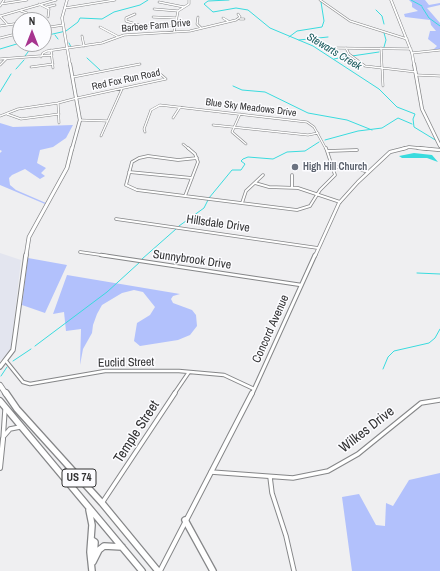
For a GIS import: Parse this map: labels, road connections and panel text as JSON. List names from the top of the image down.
{
  "streets": {
    "highway": ["US 74"],
    "street": [
      "Barbee Farm Drive",
      "Red Fox Run Road",
      "Blue Sky Meadows Drive",
      "Hillsdale Drive",
      "Sunnybrook Drive",
      "Concord Avenue",
      "Euclid Street",
      "Wilkes Drive",
      "Temple Street"
    ]
  },
  "crossings": [
    ["Hillsdale Drive", "Concord Avenue"],
    ["Sunnybrook Drive", "Concord Avenue"],
    ["Concord Avenue", "Euclid Street"],
    ["Concord Avenue", "Wilkes Drive"],
    ["Concord Avenue", "US 74"],
    ["Euclid Street", "Temple Street"],
    ["Temple Street", "US 74"]
  ],
  "water": ["Stewarts Creek"],
  "places": ["High Hill Church"],
  "north": "top"
}
